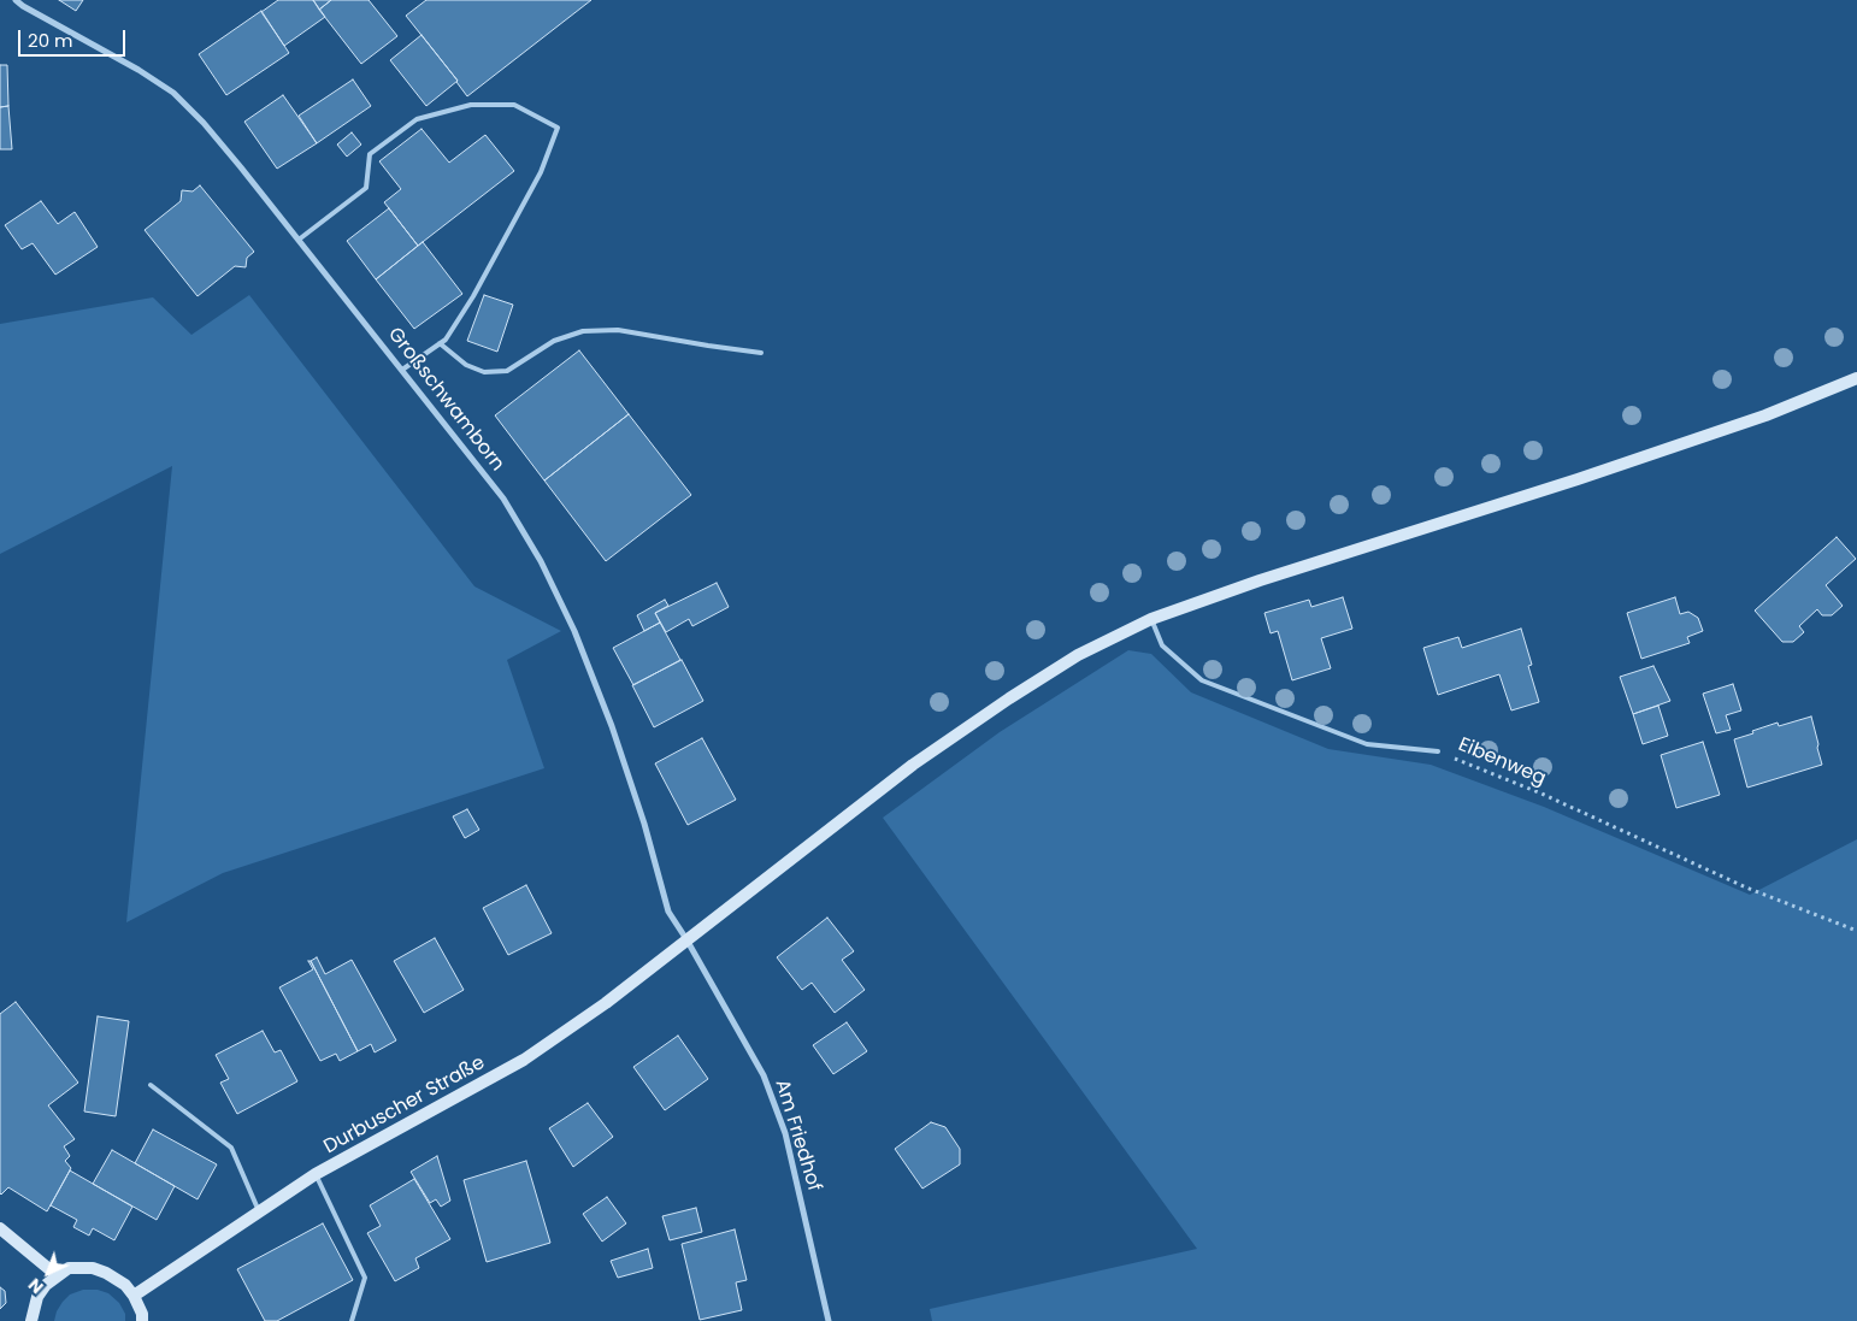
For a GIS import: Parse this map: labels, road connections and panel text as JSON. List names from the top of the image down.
{
  "streets": {
    "main road": ["Durbuscher Straße"],
    "street": ["Großschwamborn", "Am Friedhof"],
    "lane": ["Eibenweg"]
  },
  "crossings": [
    ["Großschwamborn", "Durbuscher Straße"],
    ["Großschwamborn", "Am Friedhof"],
    ["Eibenweg", "Durbuscher Straße"],
    ["Durbuscher Straße", "Am Friedhof"]
  ],
  "scale_bar": "20 m",
  "north": "bottom left"
}
